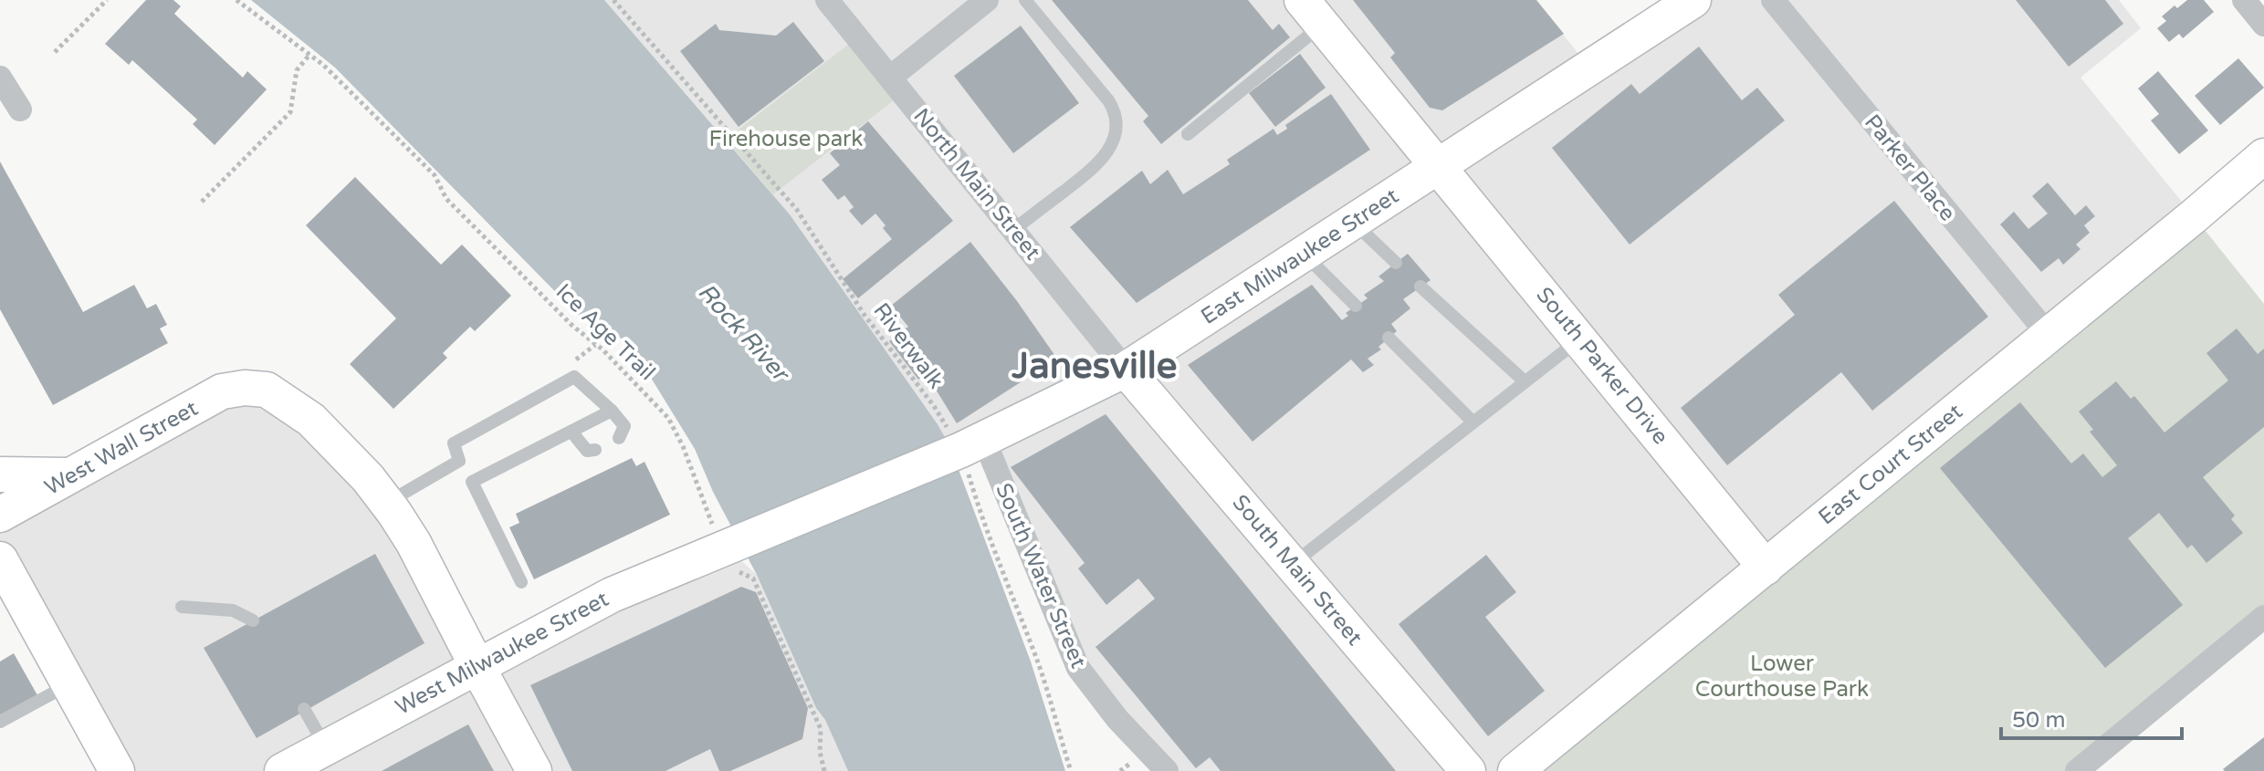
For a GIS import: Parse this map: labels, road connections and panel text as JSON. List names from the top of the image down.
{
  "streets": {
    "main road": [
      "East Milwaukee Street",
      "South Parker Drive",
      "West Wall Street",
      "East Court Street",
      "South Main Street",
      "West Milwaukee Street"
    ],
    "street": ["Parker Place", "North Main Street", "South Water Street"],
    "path": ["Ice Age Trail", "Riverwalk"]
  },
  "crossings": [
    ["Parker Place", "East Court Street"],
    ["North Main Street", "East Milwaukee Street"],
    ["North Main Street", "South Main Street"],
    ["East Milwaukee Street", "Ice Age Trail"],
    ["East Milwaukee Street", "Riverwalk"],
    ["East Milwaukee Street", "South Parker Drive"],
    ["East Milwaukee Street", "South Main Street"],
    ["East Milwaukee Street", "South Water Street"],
    ["East Milwaukee Street", "West Milwaukee Street"],
    ["Ice Age Trail", "West Milwaukee Street"],
    ["Riverwalk", "South Water Street"],
    ["South Parker Drive", "East Court Street"]
  ],
  "districts": ["Janesville"],
  "water": ["Rock River"],
  "parks": ["Firehouse park", "Lower Courthouse Park"],
  "scale_bar": "50 m"
}
